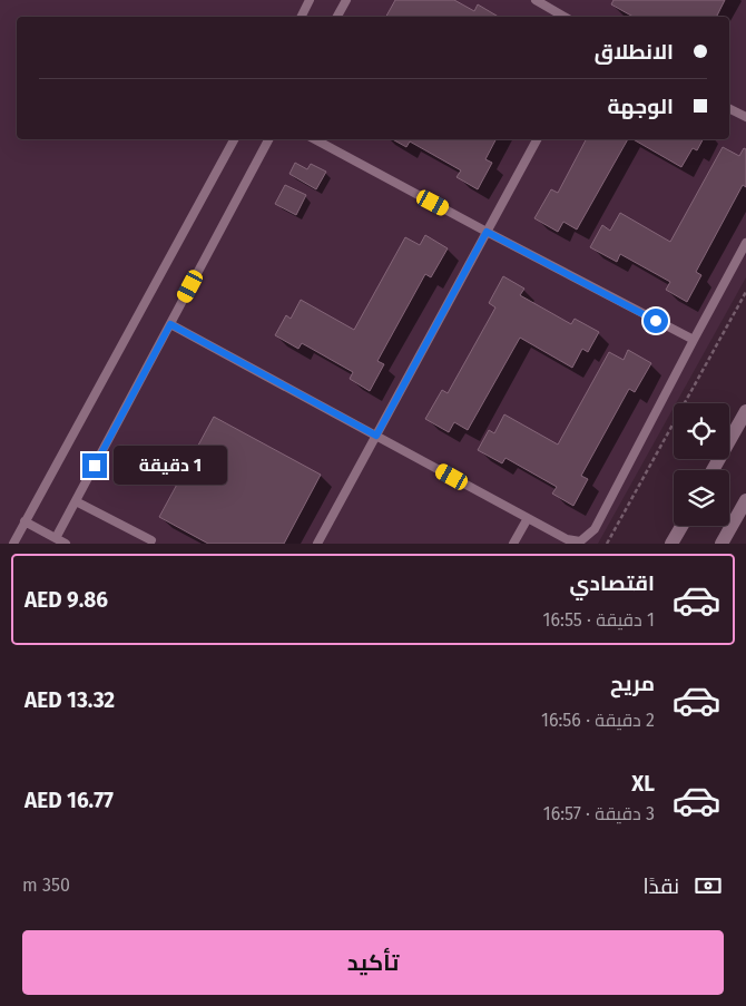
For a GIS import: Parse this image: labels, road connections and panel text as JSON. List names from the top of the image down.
{
  "page": {
    "banner": ["الانطلاق", "الوجهة"],
    "bubble": "1 دقيقة",
    "list": [
      {
        "name": "اقتصادي",
        "note": "1 دقيقة · 16:55",
        "value": "AED 9.86"
      },
      {
        "name": "مريح",
        "note": "2 دقيقة · 16:56",
        "value": "AED 13.32"
      },
      {
        "name": "XL",
        "note": "3 دقيقة · 16:57",
        "value": "AED 16.77"
      }
    ],
    "pay": ["نقدًا", "350 m"],
    "buttons": "تأكيد"
  }
}
